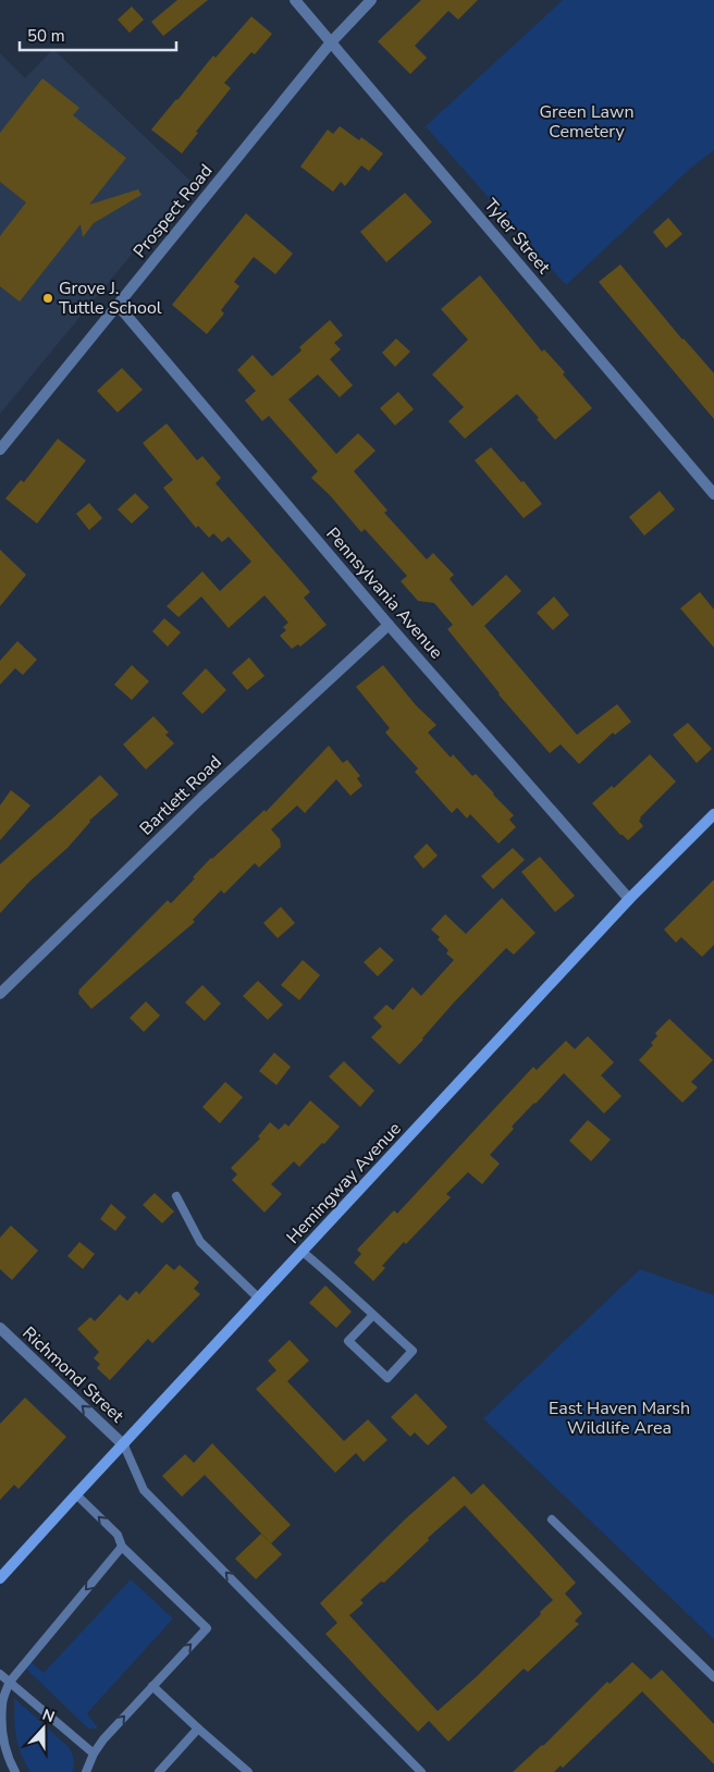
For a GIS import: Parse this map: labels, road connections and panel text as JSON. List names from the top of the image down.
{
  "streets": {
    "main road": ["Hemingway Avenue"],
    "street": [
      "Prospect Road",
      "Tyler Street",
      "Pennsylvania Avenue",
      "Bartlett Road",
      "Richmond Street"
    ]
  },
  "crossings": [
    ["Prospect Road", "Tyler Street"],
    ["Prospect Road", "Pennsylvania Avenue"],
    ["Pennsylvania Avenue", "Bartlett Road"],
    ["Pennsylvania Avenue", "Hemingway Avenue"],
    ["Hemingway Avenue", "Richmond Street"]
  ],
  "one_way": ["Richmond Street"],
  "parks": ["Green Lawn Cemetery", "East Haven Marsh Wildlife Area"],
  "places": ["Grove J. Tuttle School"],
  "scale_bar": "50 m",
  "north": "top"
}
